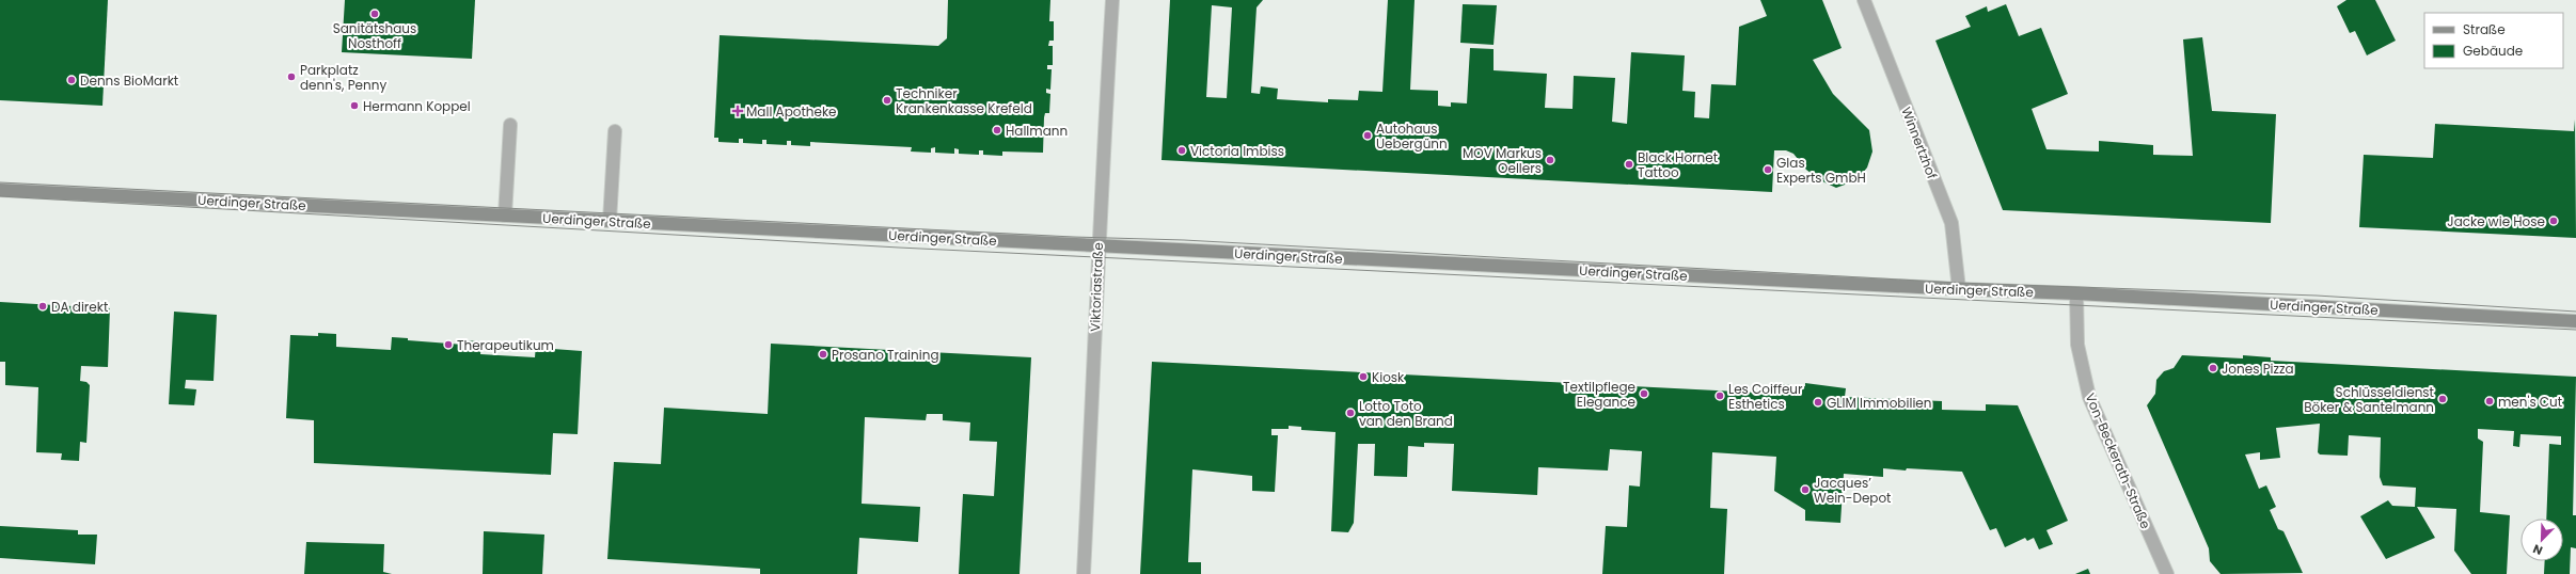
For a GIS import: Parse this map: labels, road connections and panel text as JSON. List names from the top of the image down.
{
  "streets": {
    "main road": ["Uerdinger Straße"],
    "street": ["Winnertzhof", "Viktoriastraße", "Von-Beckerath-Straße"]
  },
  "crossings": [
    ["Winnertzhof", "Uerdinger Straße"],
    ["Uerdinger Straße", "Viktoriastraße"],
    ["Uerdinger Straße", "Von-Beckerath-Straße"]
  ],
  "places": {
    "other": [
      "Sanitätshaus Nosthoff",
      "Parkplatz denn's, Penny",
      "Denns BioMarkt",
      "Techniker Krankenkasse Krefeld",
      "Hermann Koppel",
      "Hallmann",
      "Autohaus Uebergünn",
      "Victoria Imbiss",
      "MOV Markus Oellers",
      "Black Hornet Tattoo",
      "Glas Experts GmbH",
      "Jacke wie Hose",
      "DA direkt",
      "Therapeutikum",
      "Prosano Training",
      "Jones Pizza",
      "Kiosk",
      "Textilpflege Elegance",
      "Les Coiffeur Esthetics",
      "Schlüsseldienst Böker & Santelmann",
      "men's Cut",
      "GLIM Immobilien",
      "Lotto Toto van den Brand",
      "Jacques’ Wein-Depot"
    ],
    "health": ["Mall Apotheke"]
  },
  "legend": ["Straße", "Gebäude"],
  "north": "bottom left"
}
